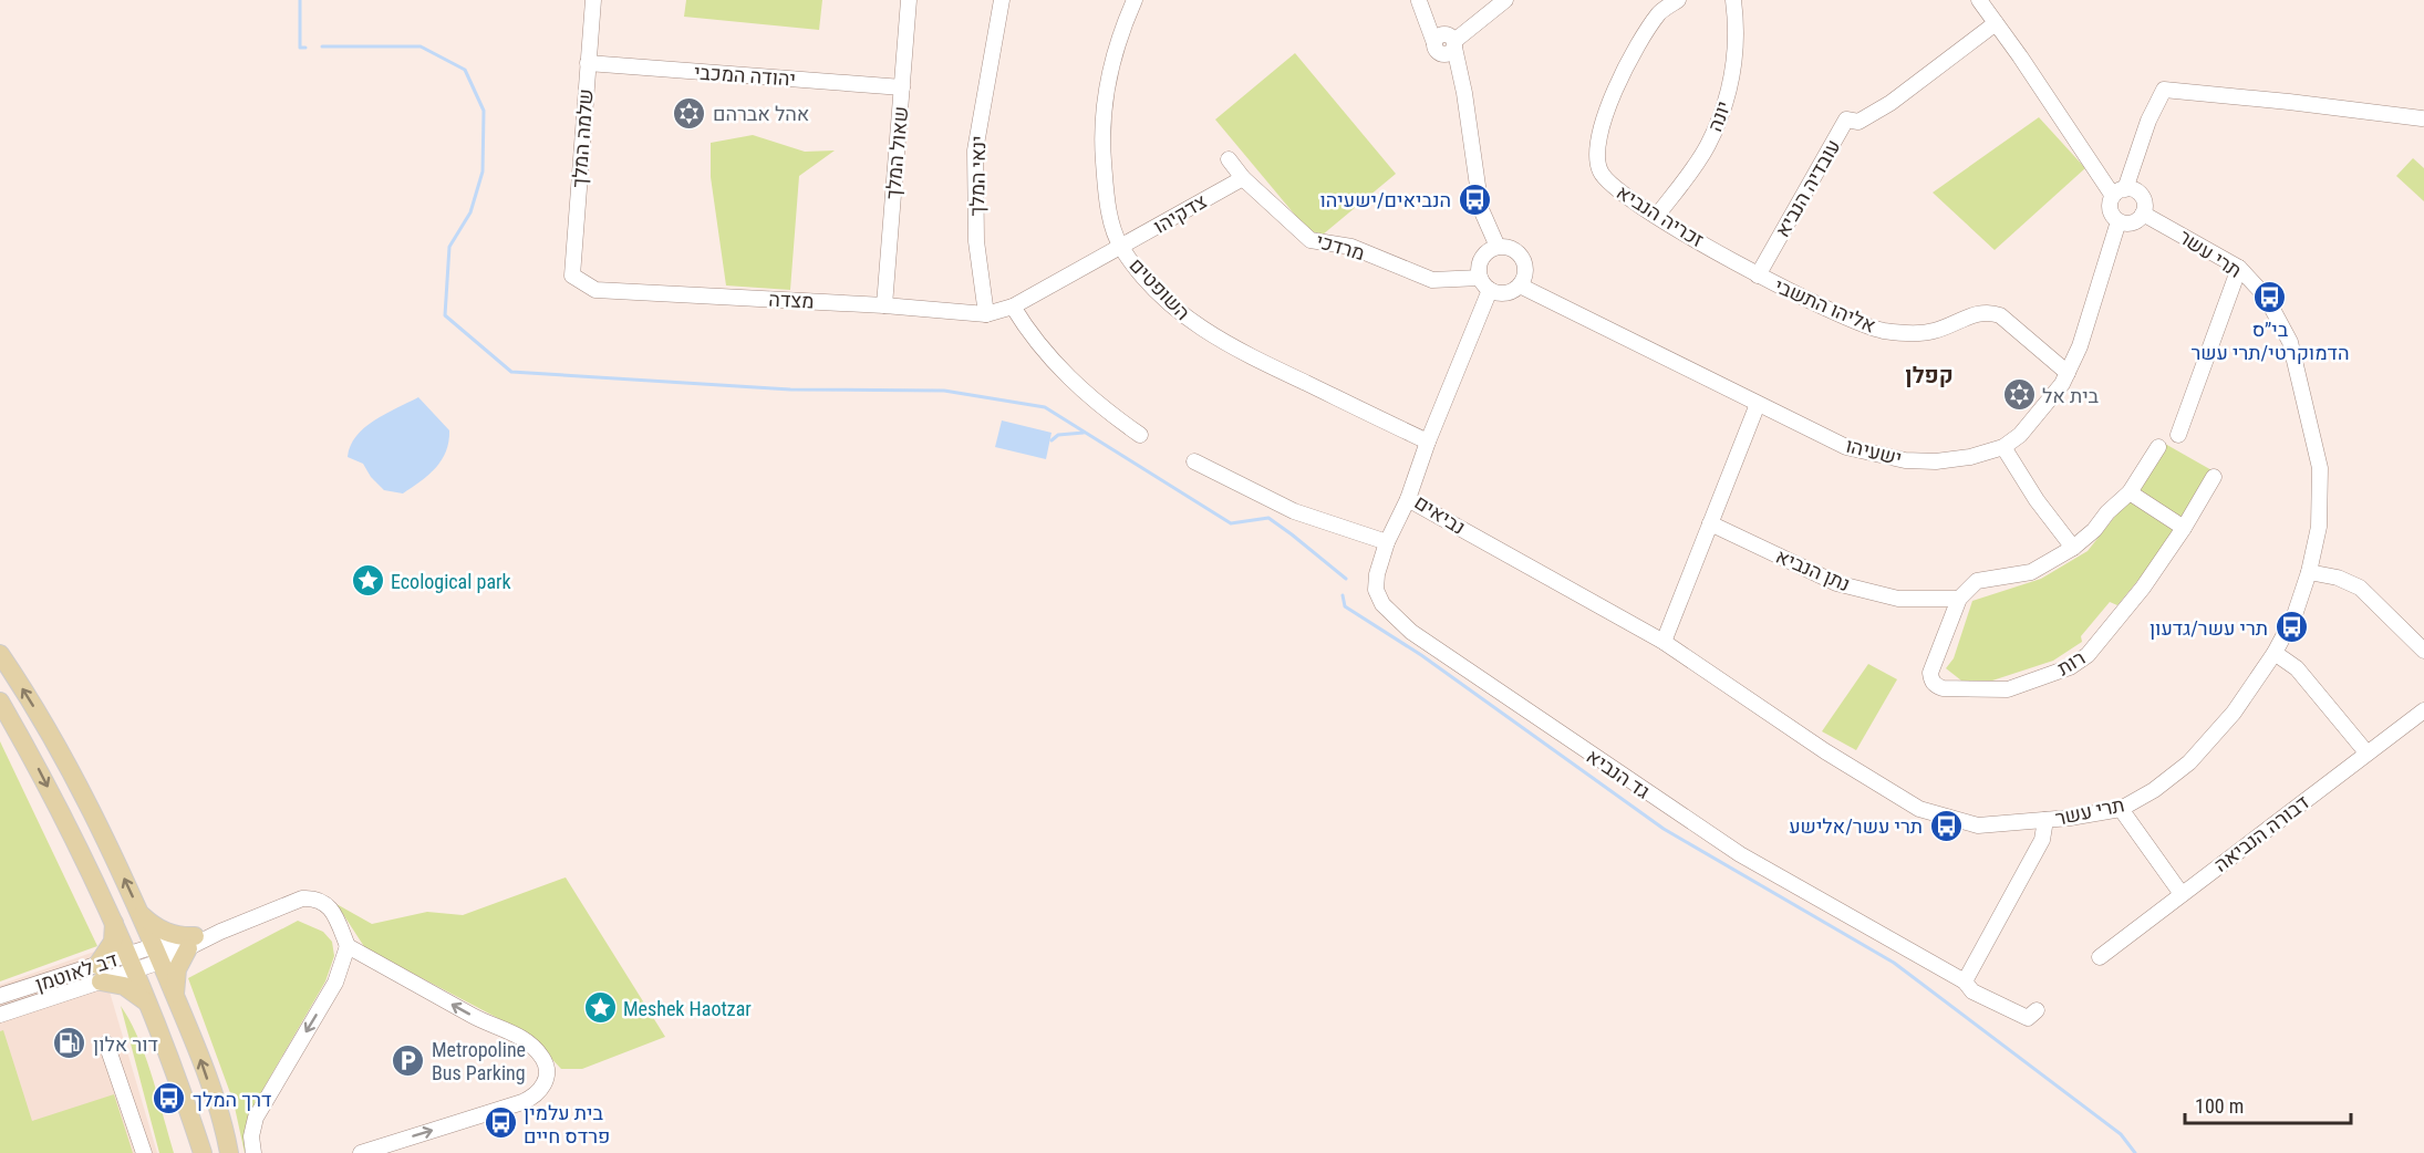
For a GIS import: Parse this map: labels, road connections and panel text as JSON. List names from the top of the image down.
{
  "streets": {
    "street": [
      "יהודה המכבי",
      "יונה",
      "שלמה המלך",
      "שאול המלך",
      "ינאי המלך",
      "עובדיה הנביא",
      "צדקיהו",
      "זכריה הנביא",
      "מרדכי",
      "תרי עשר",
      "השופטים",
      "מצדה",
      "אליהו התשבי",
      "ישעיהו",
      "נביאים",
      "נתן הנביא",
      "רות",
      "גד הנביא",
      "דבורה הנביאה",
      "דב לאוטמן"
    ]
  },
  "crossings": [
    ["יהודה המכבי", "שלמה המלך"],
    ["יהודה המכבי", "שאול המלך"],
    ["יונה", "זכריה הנביא"],
    ["שלמה המלך", "מצדה"],
    ["שאול המלך", "מצדה"],
    ["ינאי המלך", "מצדה"],
    ["עובדיה הנביא", "זכריה הנביא"],
    ["עובדיה הנביא", "אליהו התשבי"],
    ["צדקיהו", "מרדכי"],
    ["צדקיהו", "השופטים"],
    ["צדקיהו", "מצדה"],
    ["זכריה הנביא", "אליהו התשבי"],
    ["מרדכי", "ישעיהו"],
    ["מרדכי", "נביאים"],
    ["תרי עשר", "ישעיהו"],
    ["תרי עשר", "נביאים"],
    ["השופטים", "נביאים"],
    ["אליהו התשבי", "ישעיהו"],
    ["ישעיהו", "נביאים"],
    ["נביאים", "גד הנביא"],
    ["נתן הנביא", "רות"]
  ],
  "districts": ["קפלן"],
  "places": {
    "synagogue": ["אהל אברהם", "בית אל"],
    "bus stop": [
      "הנביאים/ישעיהו",
      "בי״ס הדמוקרטי/תרי עשר",
      "תרי עשר/גדעון",
      "תרי עשר/אלישע",
      "דרך המלך",
      "בית עלמין פרדס חיים"
    ],
    "place": ["Ecological park", "Meshek Haotzar"],
    "fuel station": ["דור אלון"],
    "parking": ["Metropoline Bus Parking"]
  },
  "scale_bar": "100 m"
}
